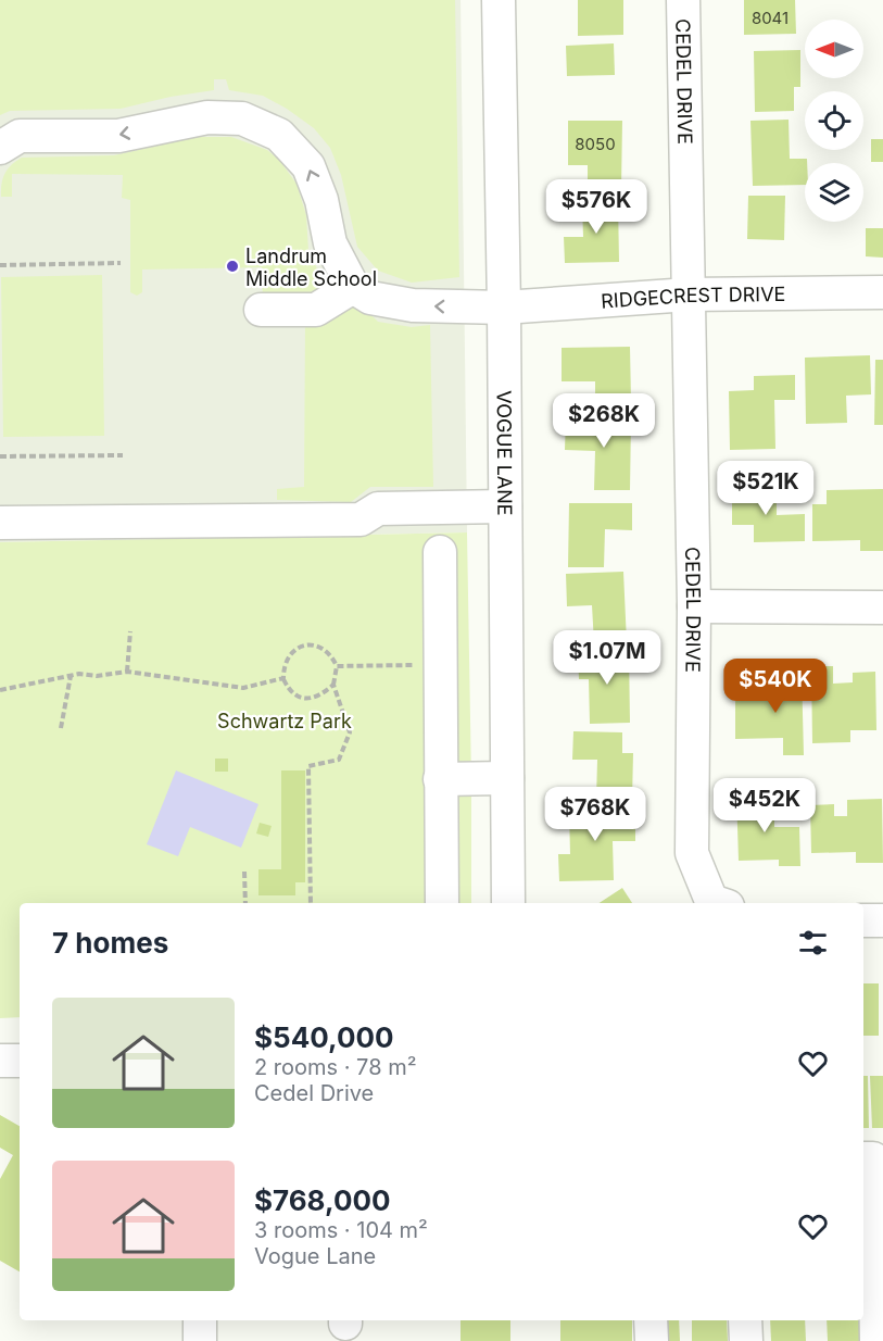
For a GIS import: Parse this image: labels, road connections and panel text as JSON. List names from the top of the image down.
{
  "streets": {
    "street": ["CEDEL DRIVE", "RIDGECREST DRIVE", "VOGUE LANE"]
  },
  "crossings": [
    ["CEDEL DRIVE", "RIDGECREST DRIVE"],
    ["RIDGECREST DRIVE", "VOGUE LANE"]
  ],
  "parks": ["Schwartz Park"],
  "places": ["Landrum Middle School"],
  "house_numbers": ["8041", "8050"],
  "north": "left",
  "page": {
    "price": [
      "$576K",
      "$268K",
      "$521K",
      "$1.07M",
      "$540K",
      "$452K",
      "$768K"
    ],
    "heading": "7 homes",
    "list": [
      {
        "name": "$540,000",
        "note": "2 rooms · 78 m² · Cedel Drive"
      },
      {
        "name": "$768,000",
        "note": "3 rooms · 104 m² · Vogue Lane"
      }
    ]
  }
}
